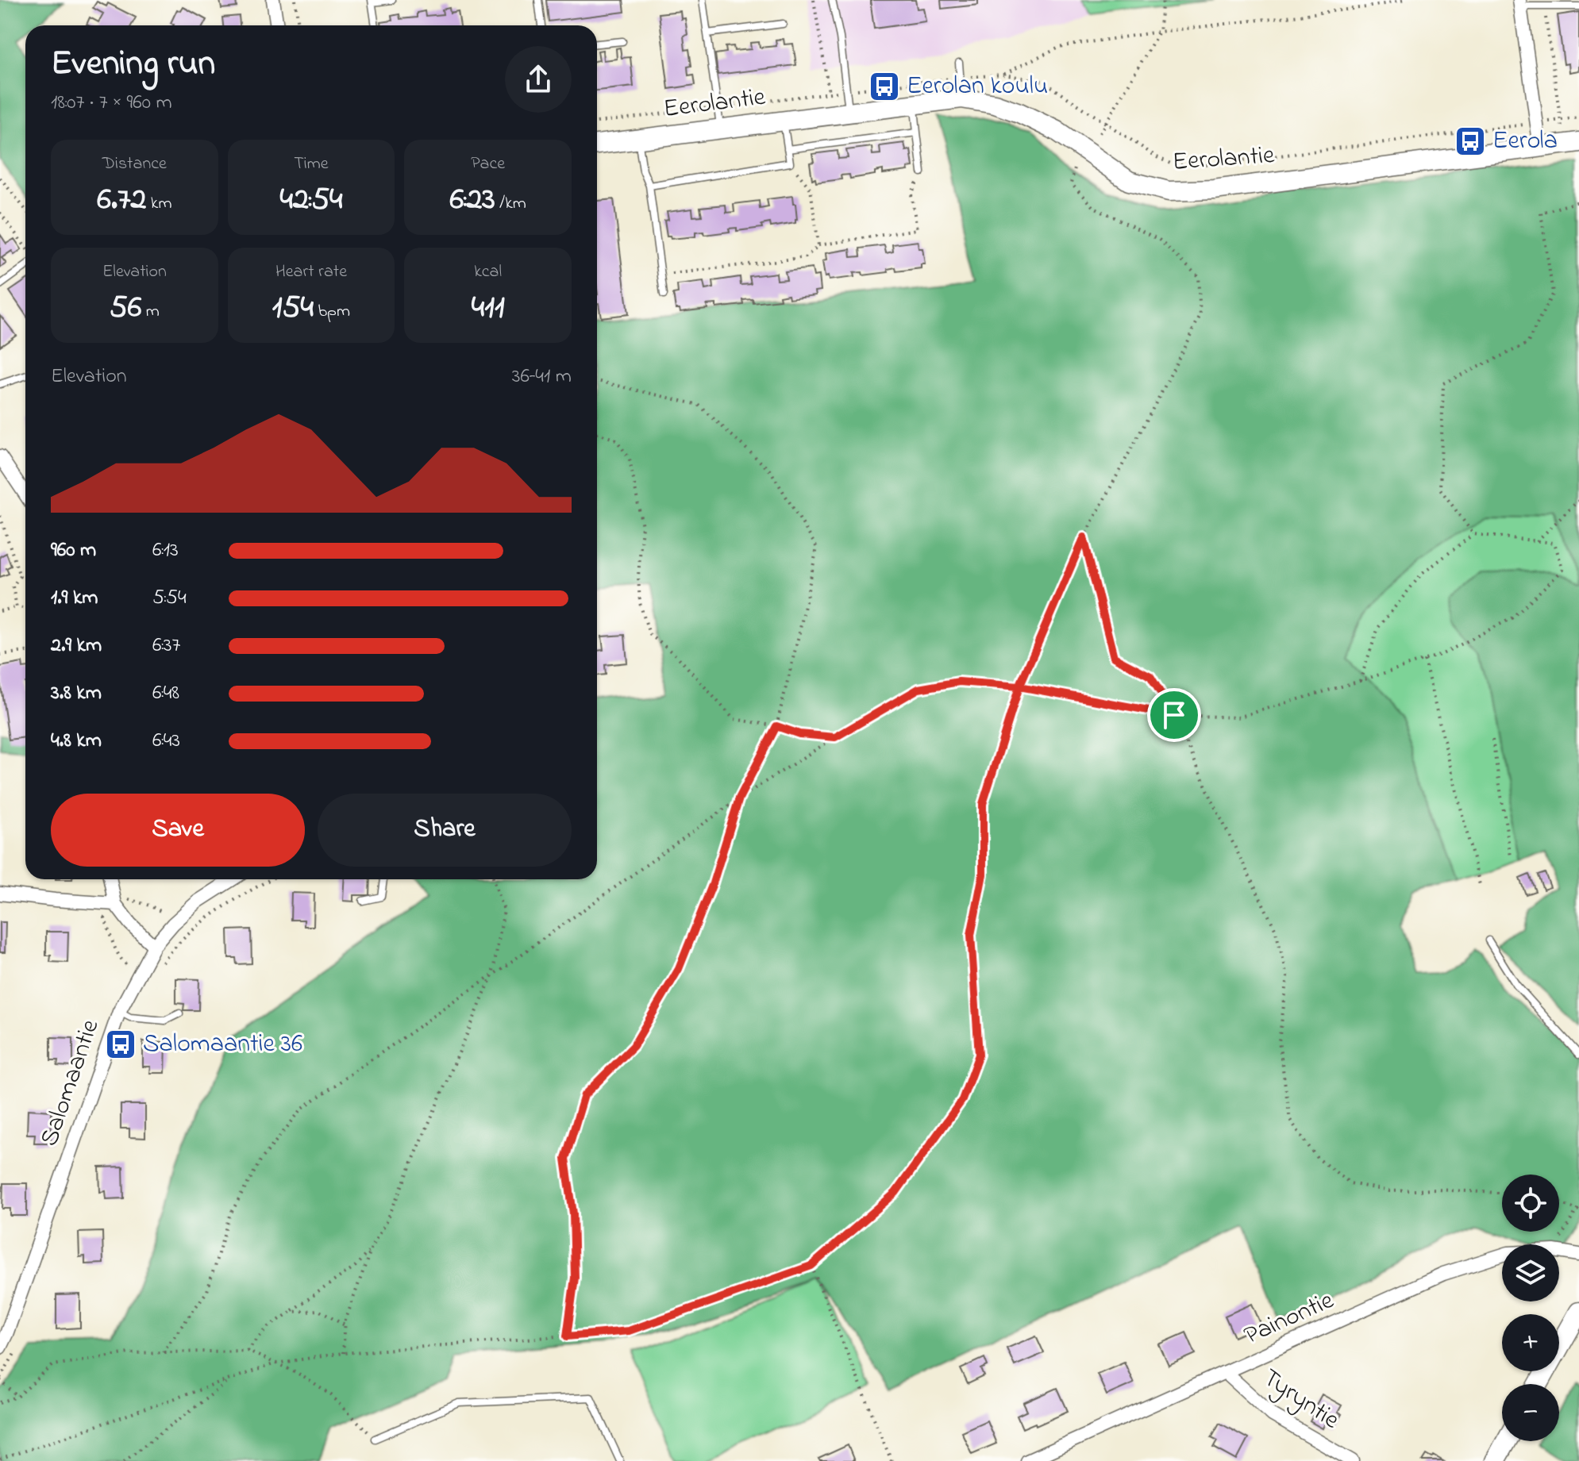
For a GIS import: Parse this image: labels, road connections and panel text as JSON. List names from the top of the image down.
{
  "streets": {
    "street": [
      "Eerolantie",
      "Salomaantie",
      "Painontie",
      "Tyryntie"
    ]
  },
  "crossings": [
    ["Painontie", "Tyryntie"]
  ],
  "places": {
    "bus stop": ["Eerolan koulu", "Eerola", "Salomaantie 36"]
  },
  "page": {
    "heading": ["Evening run", "18:07 · 7 × 960 m"],
    "stats": [
      ["Distance", "6.72 km"],
      ["Time", "42:54"],
      ["Pace", "6:23 /km"],
      ["Elevation", "56 m"],
      ["Heart rate", "154 bpm"],
      ["kcal", "411"]
    ],
    "chart": ["Elevation", "36–41 m"],
    "list": [
      {
        "name": "960 m",
        "note": "6:13"
      },
      {
        "name": "1.9 km",
        "note": "5:54"
      },
      {
        "name": "2.9 km",
        "note": "6:37"
      },
      {
        "name": "3.8 km",
        "note": "6:48"
      },
      {
        "name": "4.8 km",
        "note": "6:43"
      }
    ],
    "buttons": ["Save", "Share"],
    "map_buttons": ["+", "−"]
  }
}
